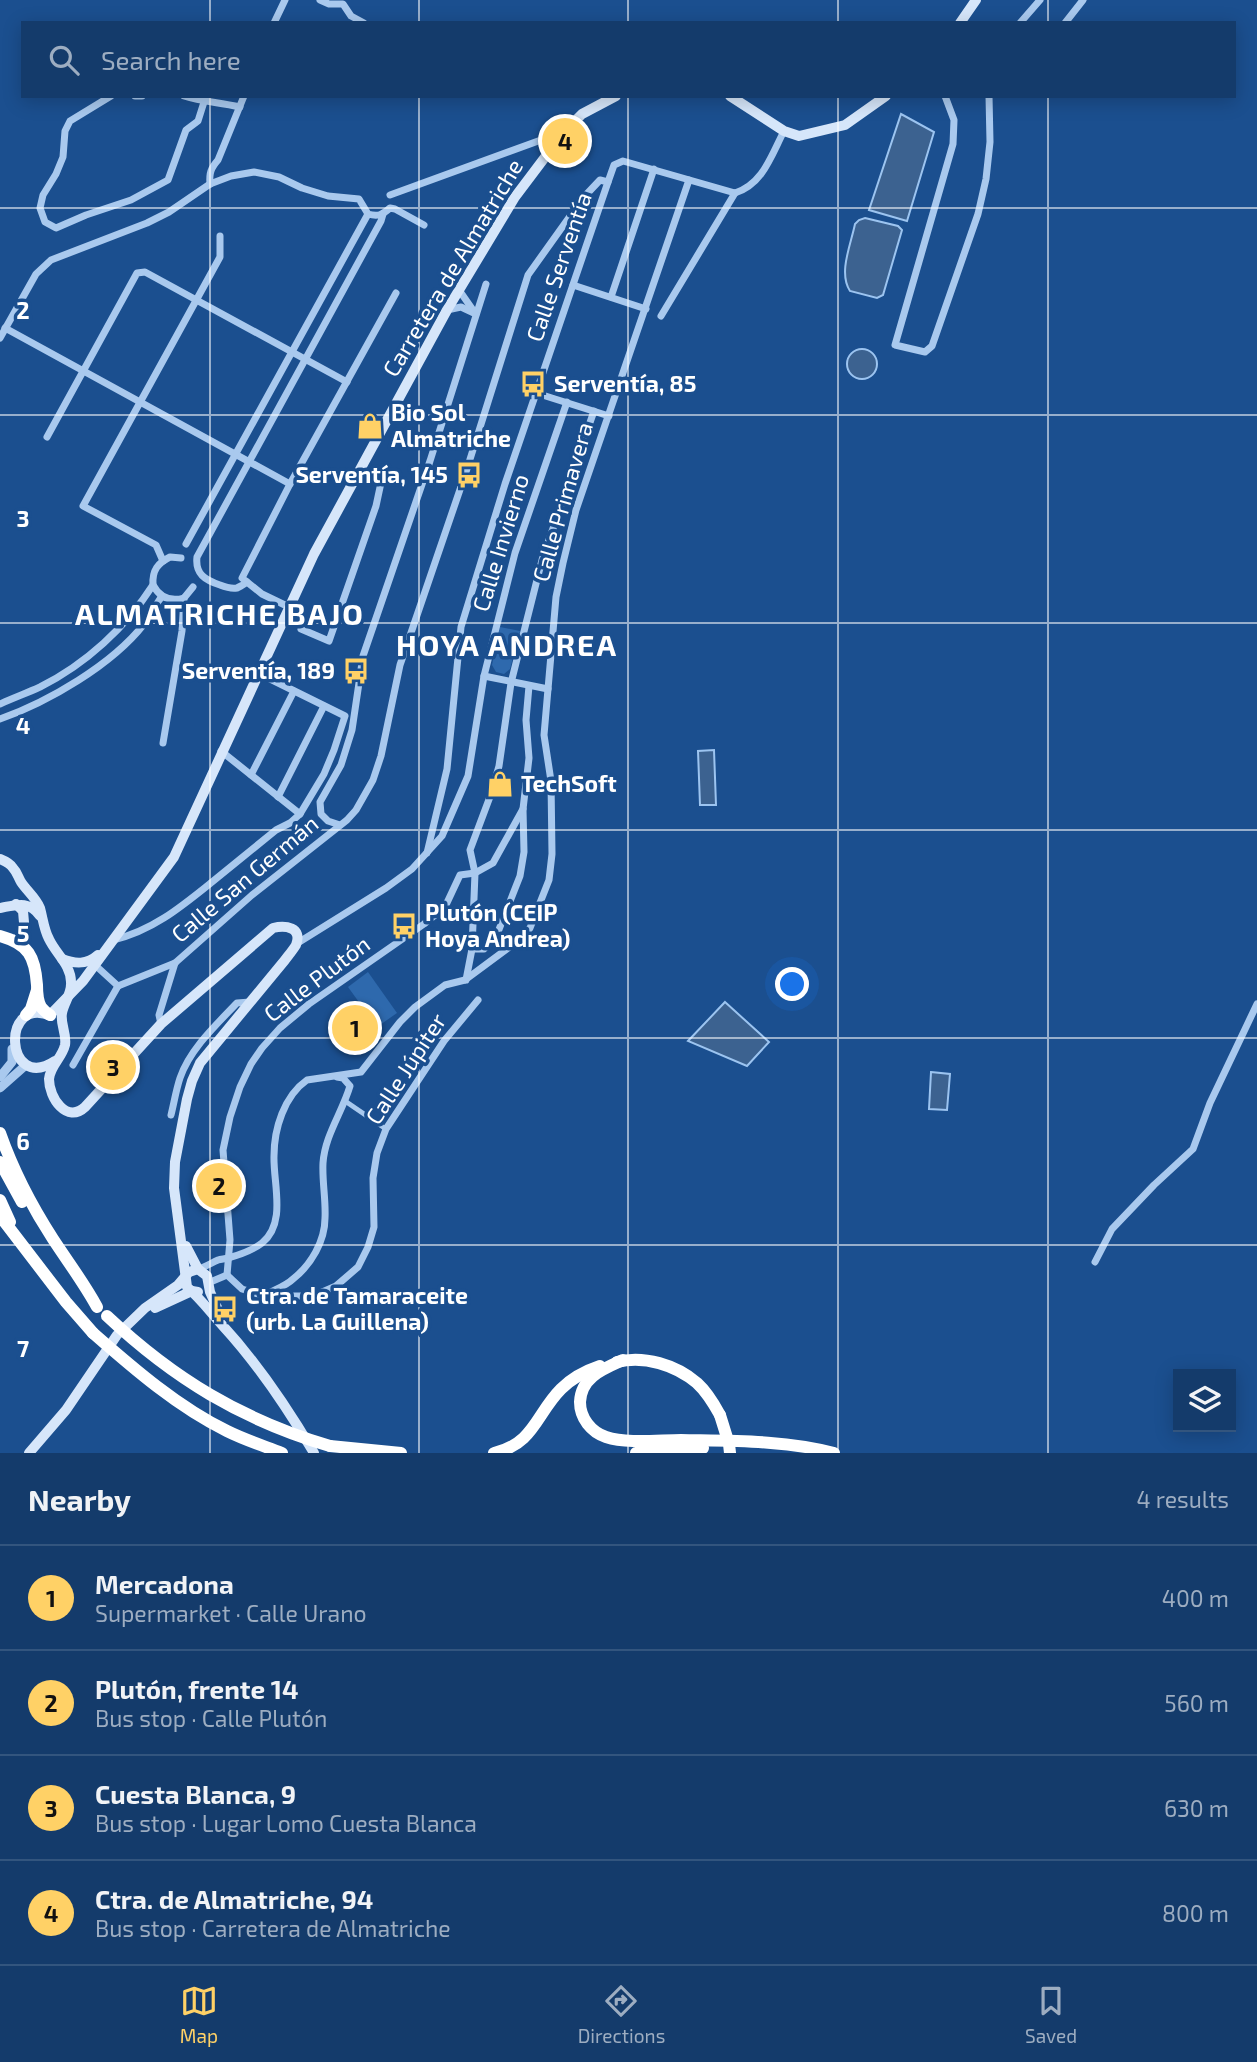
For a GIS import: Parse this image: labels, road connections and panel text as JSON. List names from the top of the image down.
{
  "streets": {
    "main road": ["Carretera de Almatriche"],
    "street": [
      "Calle Serventía",
      "Calle Primavera",
      "Calle Invierno",
      "Calle San Germán",
      "Calle Plutón",
      "Calle Júpiter"
    ]
  },
  "crossings": [
    ["Calle Serventía", "Calle Invierno"],
    ["Calle Serventía", "Calle San Germán"]
  ],
  "districts": ["ALMATRICHE BAJO", "HOYA ANDREA"],
  "places": {
    "bus stop": [
      "Serventía, 85",
      "Serventía, 145",
      "Serventía, 189",
      "Plutón (CEIP Hoya Andrea)",
      "Ctra. de Tamaraceite (urb. La Guillena)"
    ],
    "shop": ["Bio Sol Almatriche", "TechSoft"]
  },
  "page": {
    "search": "Search here",
    "pins": [
      "4",
      "1",
      "3",
      "2"
    ],
    "heading": ["Nearby", "4 results"],
    "list": [
      {
        "mark": "1",
        "name": "Mercadona",
        "note": "Supermarket · Calle Urano",
        "value": "400 m"
      },
      {
        "mark": "2",
        "name": "Plutón, frente 14",
        "note": "Bus stop · Calle Plutón",
        "value": "560 m"
      },
      {
        "mark": "3",
        "name": "Cuesta Blanca, 9",
        "note": "Bus stop · Lugar Lomo Cuesta Blanca",
        "value": "630 m"
      },
      {
        "mark": "4",
        "name": "Ctra. de Almatriche, 94",
        "note": "Bus stop · Carretera de Almatriche",
        "value": "800 m"
      }
    ],
    "nav": ["Map", "Directions", "Saved"]
  },
  "grid": {
    "rows": [
      "2",
      "3",
      "4",
      "5",
      "6",
      "7"
    ]
  }
}
